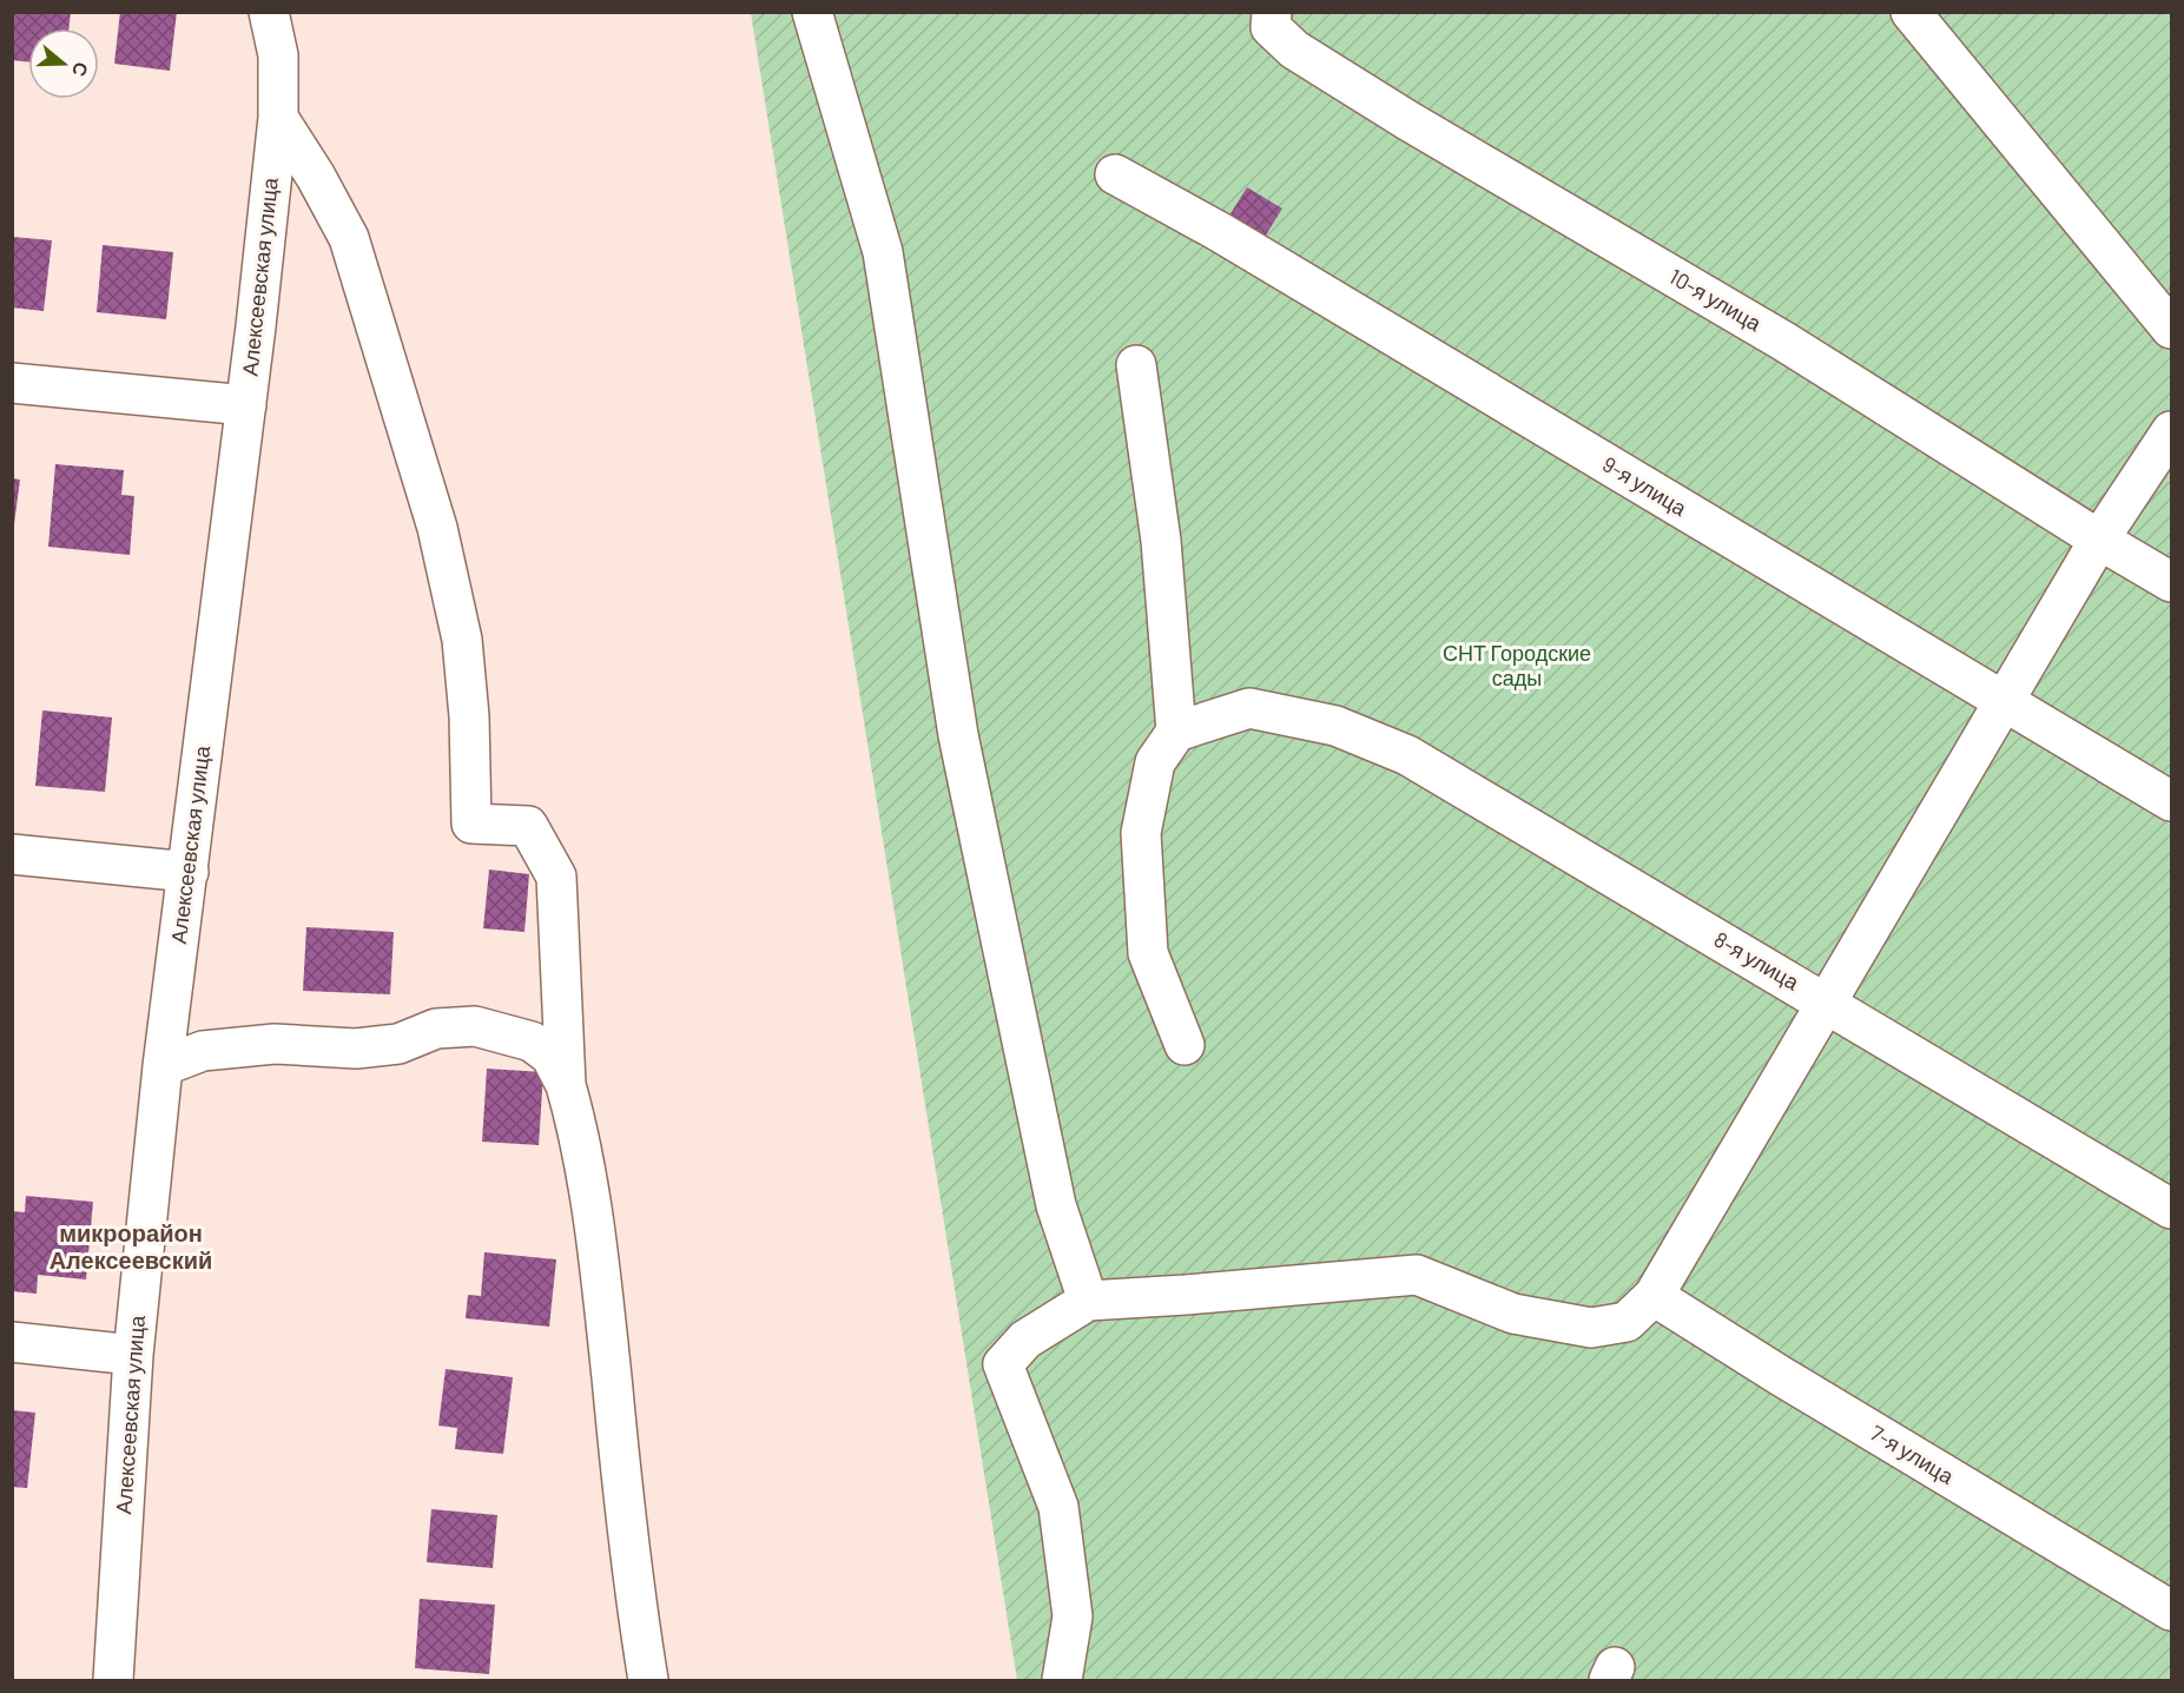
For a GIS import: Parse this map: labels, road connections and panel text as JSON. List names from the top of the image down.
{
  "streets": {
    "street": [
      "Алексеевская улица",
      "10-я улица",
      "9-я улица",
      "8-я улица",
      "7-я улица"
    ]
  },
  "districts": ["микрорайон Алексеевский"],
  "parks": ["СНТ Городские сады"],
  "north": "right"
}
